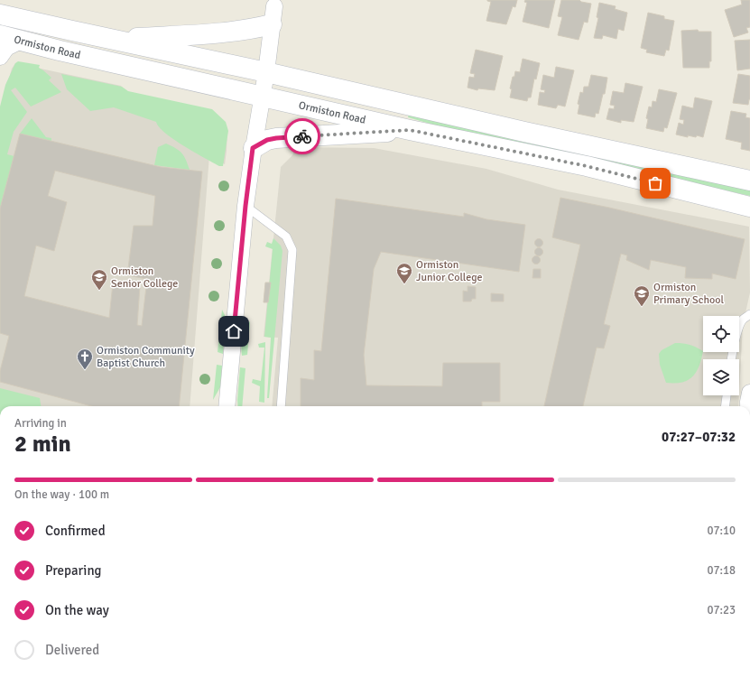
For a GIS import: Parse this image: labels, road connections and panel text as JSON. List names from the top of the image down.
{
  "streets": {
    "main road": ["Ormiston Road"]
  },
  "places": {
    "school or university": ["Ormiston Junior College", "Ormiston Senior College", "Ormiston Primary School"],
    "church": ["Ormiston Community Baptist Church"]
  },
  "page": {
    "heading": ["2 min", "Arriving in", "07:27–07:32"],
    "bar": "On the way · 100 m",
    "list": [
      ["Confirmed", "07:10"],
      ["Preparing", "07:18"],
      ["On the way", "07:23"],
      "Delivered"
    ]
  }
}
